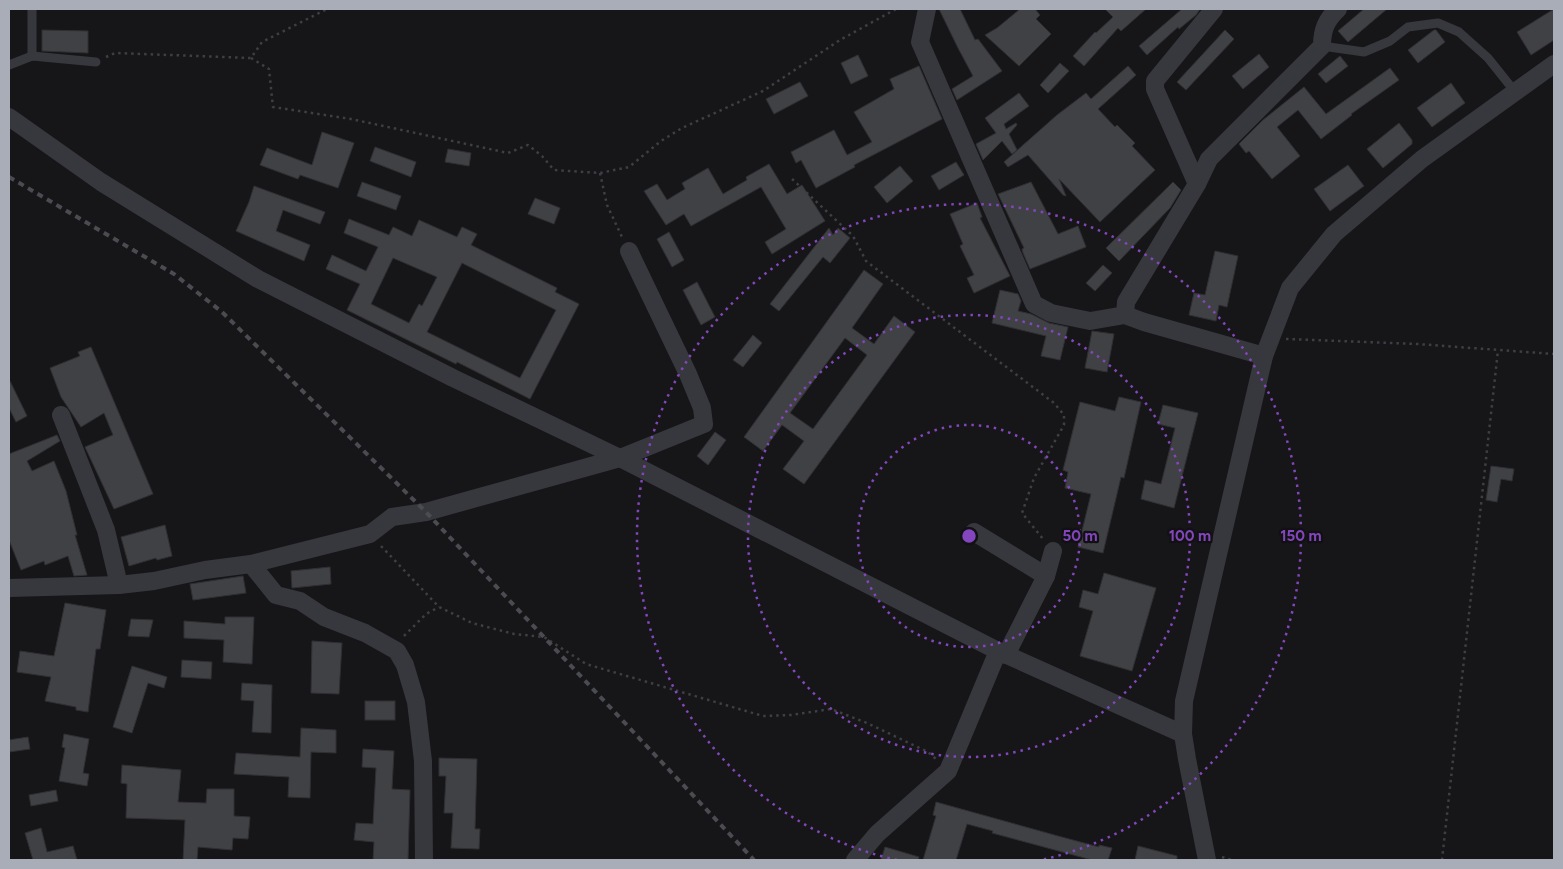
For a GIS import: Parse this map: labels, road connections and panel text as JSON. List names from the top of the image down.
{
  "rings": ["50 m", "100 m", "150 m"]
}
